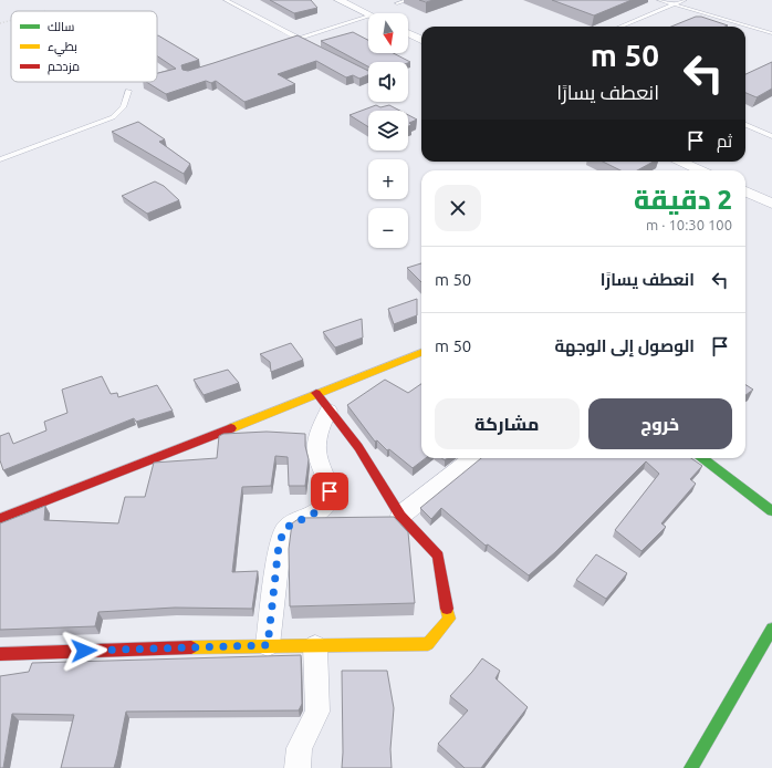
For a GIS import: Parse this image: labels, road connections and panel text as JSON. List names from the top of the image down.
{
  "legend": ["سالك", "بطيء", "مزدحم"],
  "north": "bottom",
  "page": {
    "map_buttons": ["+", "−"],
    "turn": ["50 m", "انعطف يسارًا"],
    "then": "ثم",
    "heading": ["2 دقيقة", "100 m · 10:30"],
    "list": [
      {
        "name": "انعطف يسارًا",
        "value": "50 m"
      },
      {
        "name": "الوصول إلى الوجهة",
        "value": "50 m"
      }
    ],
    "buttons": ["خروج", "مشاركة"]
  }
}
